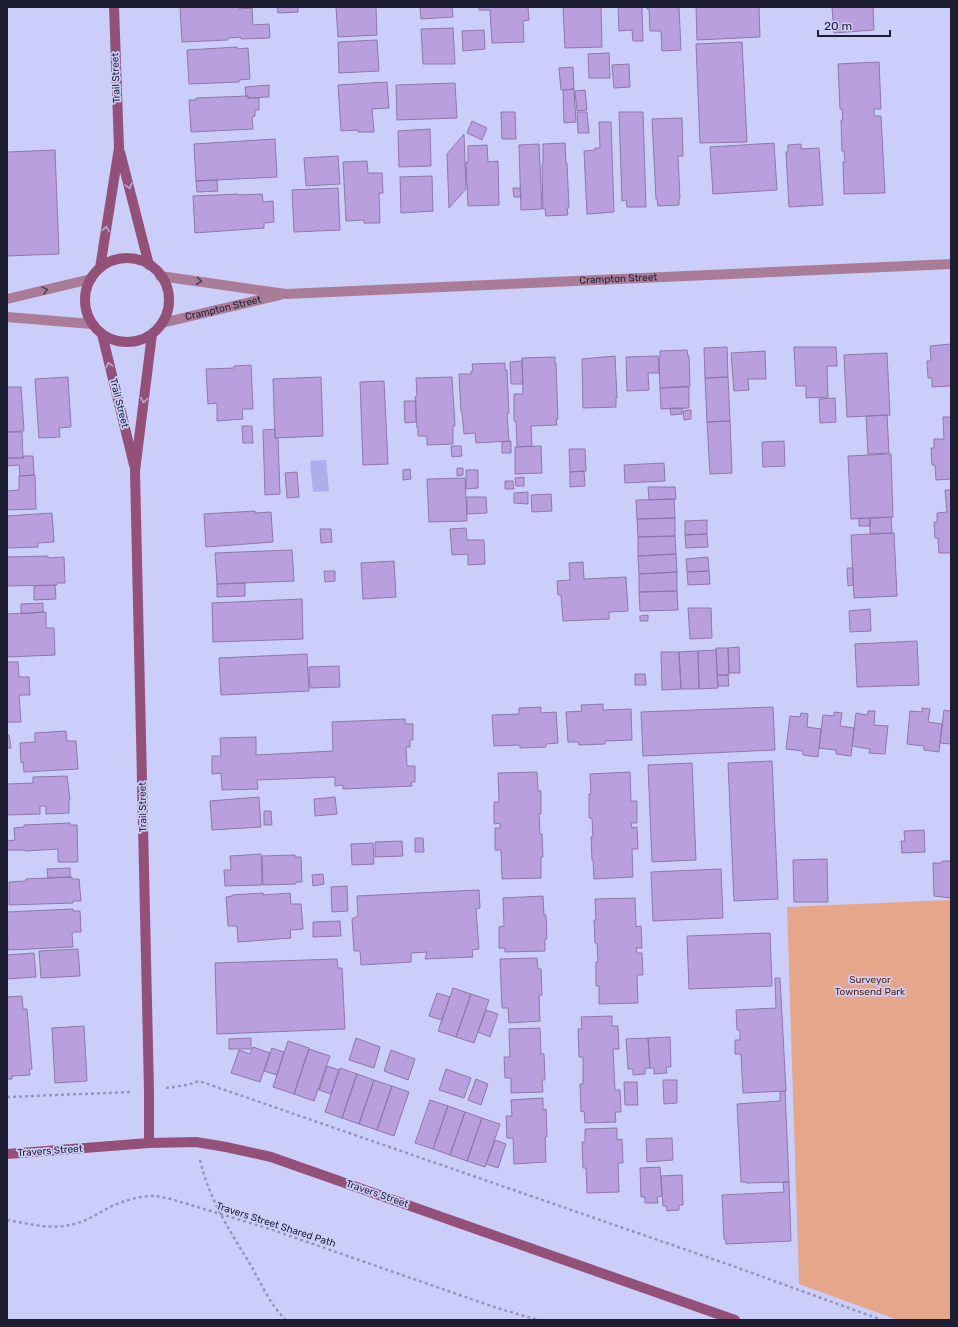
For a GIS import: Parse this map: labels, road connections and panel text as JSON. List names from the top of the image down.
{
  "streets": {
    "street": ["Trail Street", "Crampton Street", "Travers Street"],
    "path": ["Travers Street Shared Path"]
  },
  "crossings": [
    ["Trail Street", "Crampton Street"],
    ["Trail Street", "Travers Street"]
  ],
  "parks": ["Surveyor Townsend Park"],
  "scale_bar": "20 m"
}
